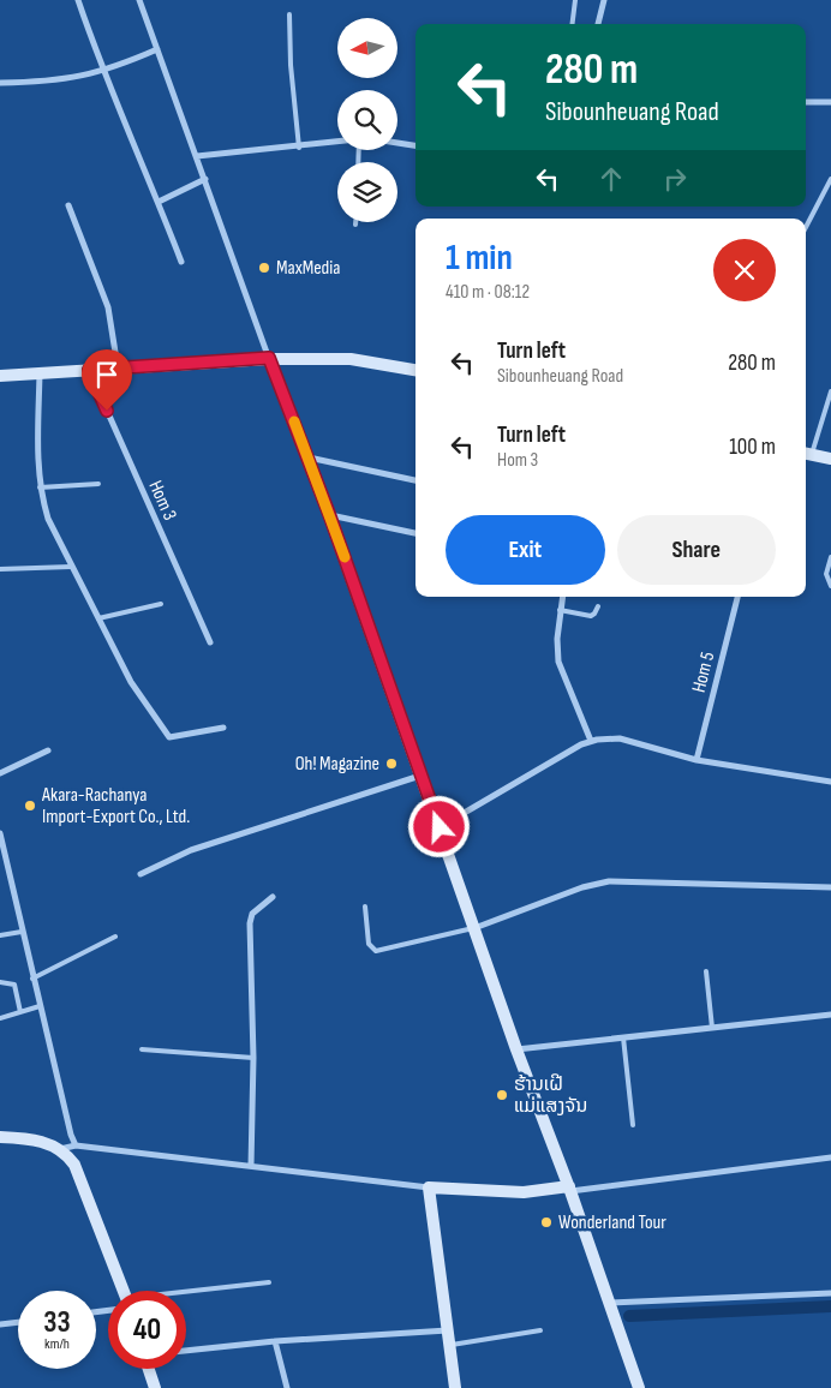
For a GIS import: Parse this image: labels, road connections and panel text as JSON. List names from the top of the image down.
{
  "streets": {
    "street": ["Hom 3", "Hom 5"]
  },
  "places": [
    "MaxMedia",
    "Oh! Magazine",
    "Akara-Rachanya Import-Export Co., Ltd.",
    "ຮ້ານເຝີ ແມ່ແສງຈັນ",
    "Wonderland Tour"
  ],
  "north": "left",
  "page": {
    "turn": ["280 m", "Sibounheuang Road"],
    "heading": ["1 min", "410 m · 08:12"],
    "list": [
      {
        "name": "Turn left",
        "note": "Sibounheuang Road",
        "value": "280 m"
      },
      {
        "name": "Turn left",
        "note": "Hom 3",
        "value": "100 m"
      }
    ],
    "buttons": ["Exit", "Share"],
    "speed": "33 km/h",
    "limit": "40"
  }
}
